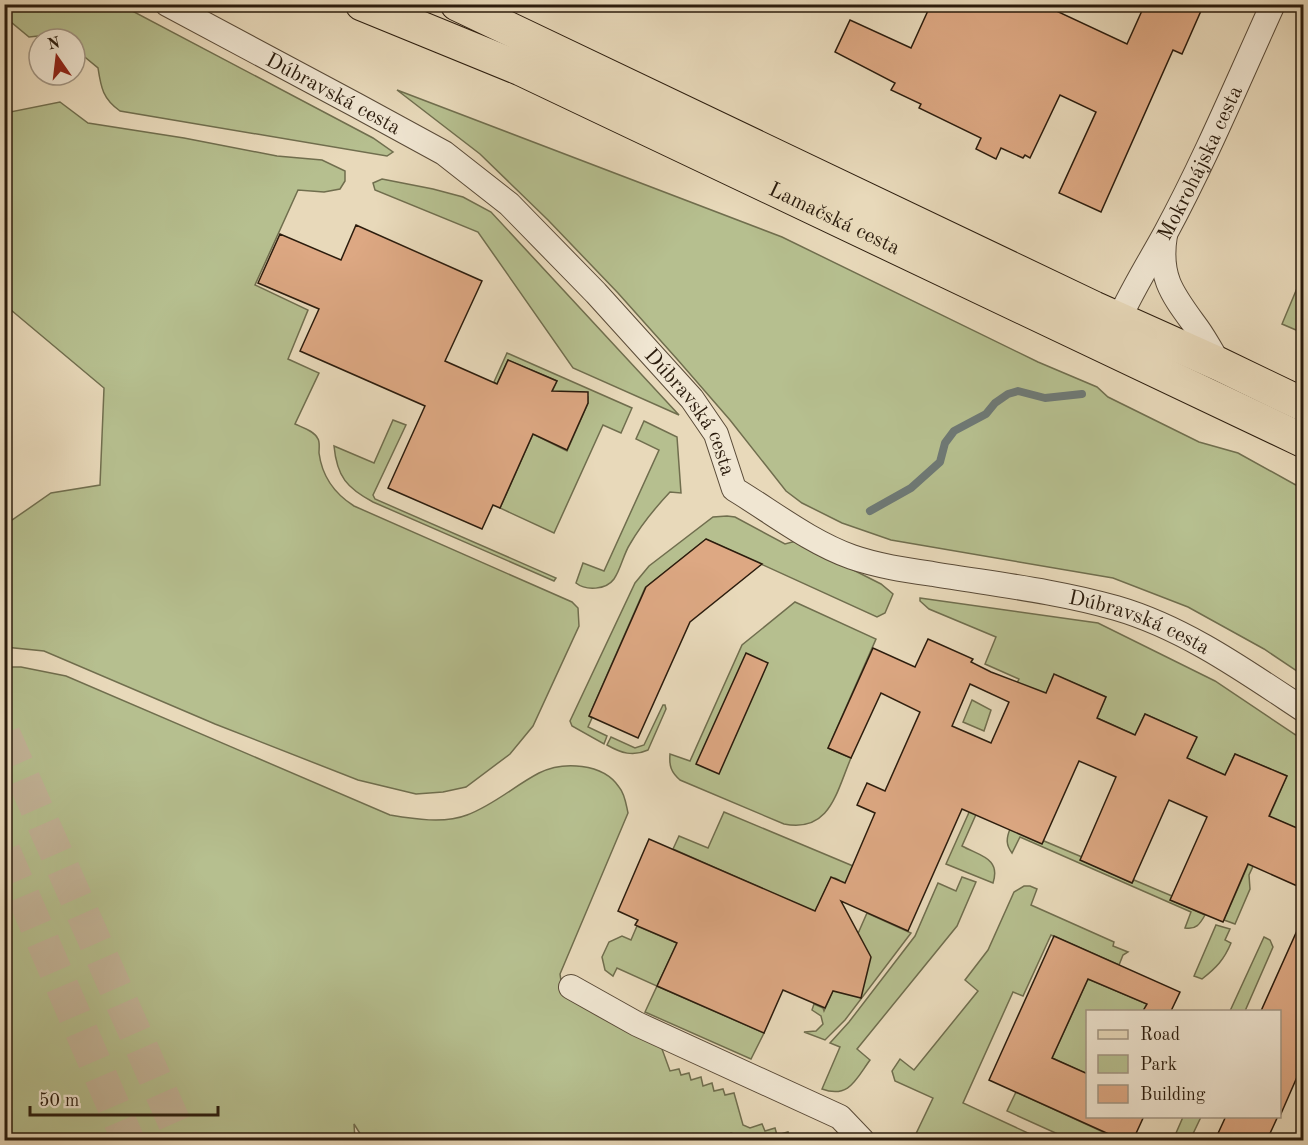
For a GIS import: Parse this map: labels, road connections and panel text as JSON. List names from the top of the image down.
{
  "streets": {
    "main road": ["Lamačská cesta"],
    "street": ["Dúbravská cesta", "Mokrohájska cesta"]
  },
  "crossings": [
    ["Mokrohájska cesta", "Lamačská cesta"]
  ],
  "legend": ["Road", "Park", "Building"],
  "scale_bar": "50 m",
  "north": "top"
}
